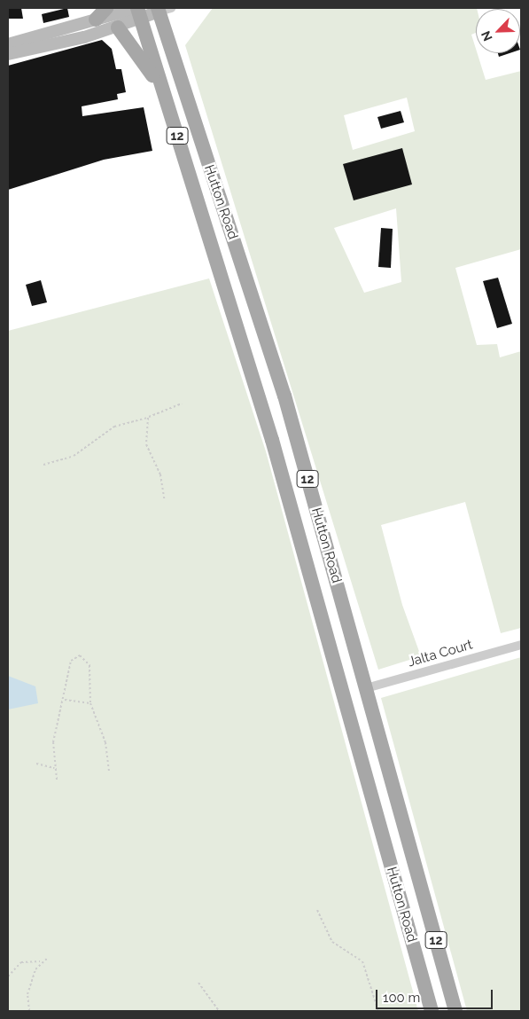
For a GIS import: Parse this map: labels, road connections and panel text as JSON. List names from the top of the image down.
{
  "streets": {
    "main road": ["12", "Hutton Road"],
    "street": ["Jalta Court"]
  },
  "crossings": [
    ["Hutton Road", "Jalta Court"]
  ],
  "scale_bar": "100 m",
  "north": "bottom left"
}
